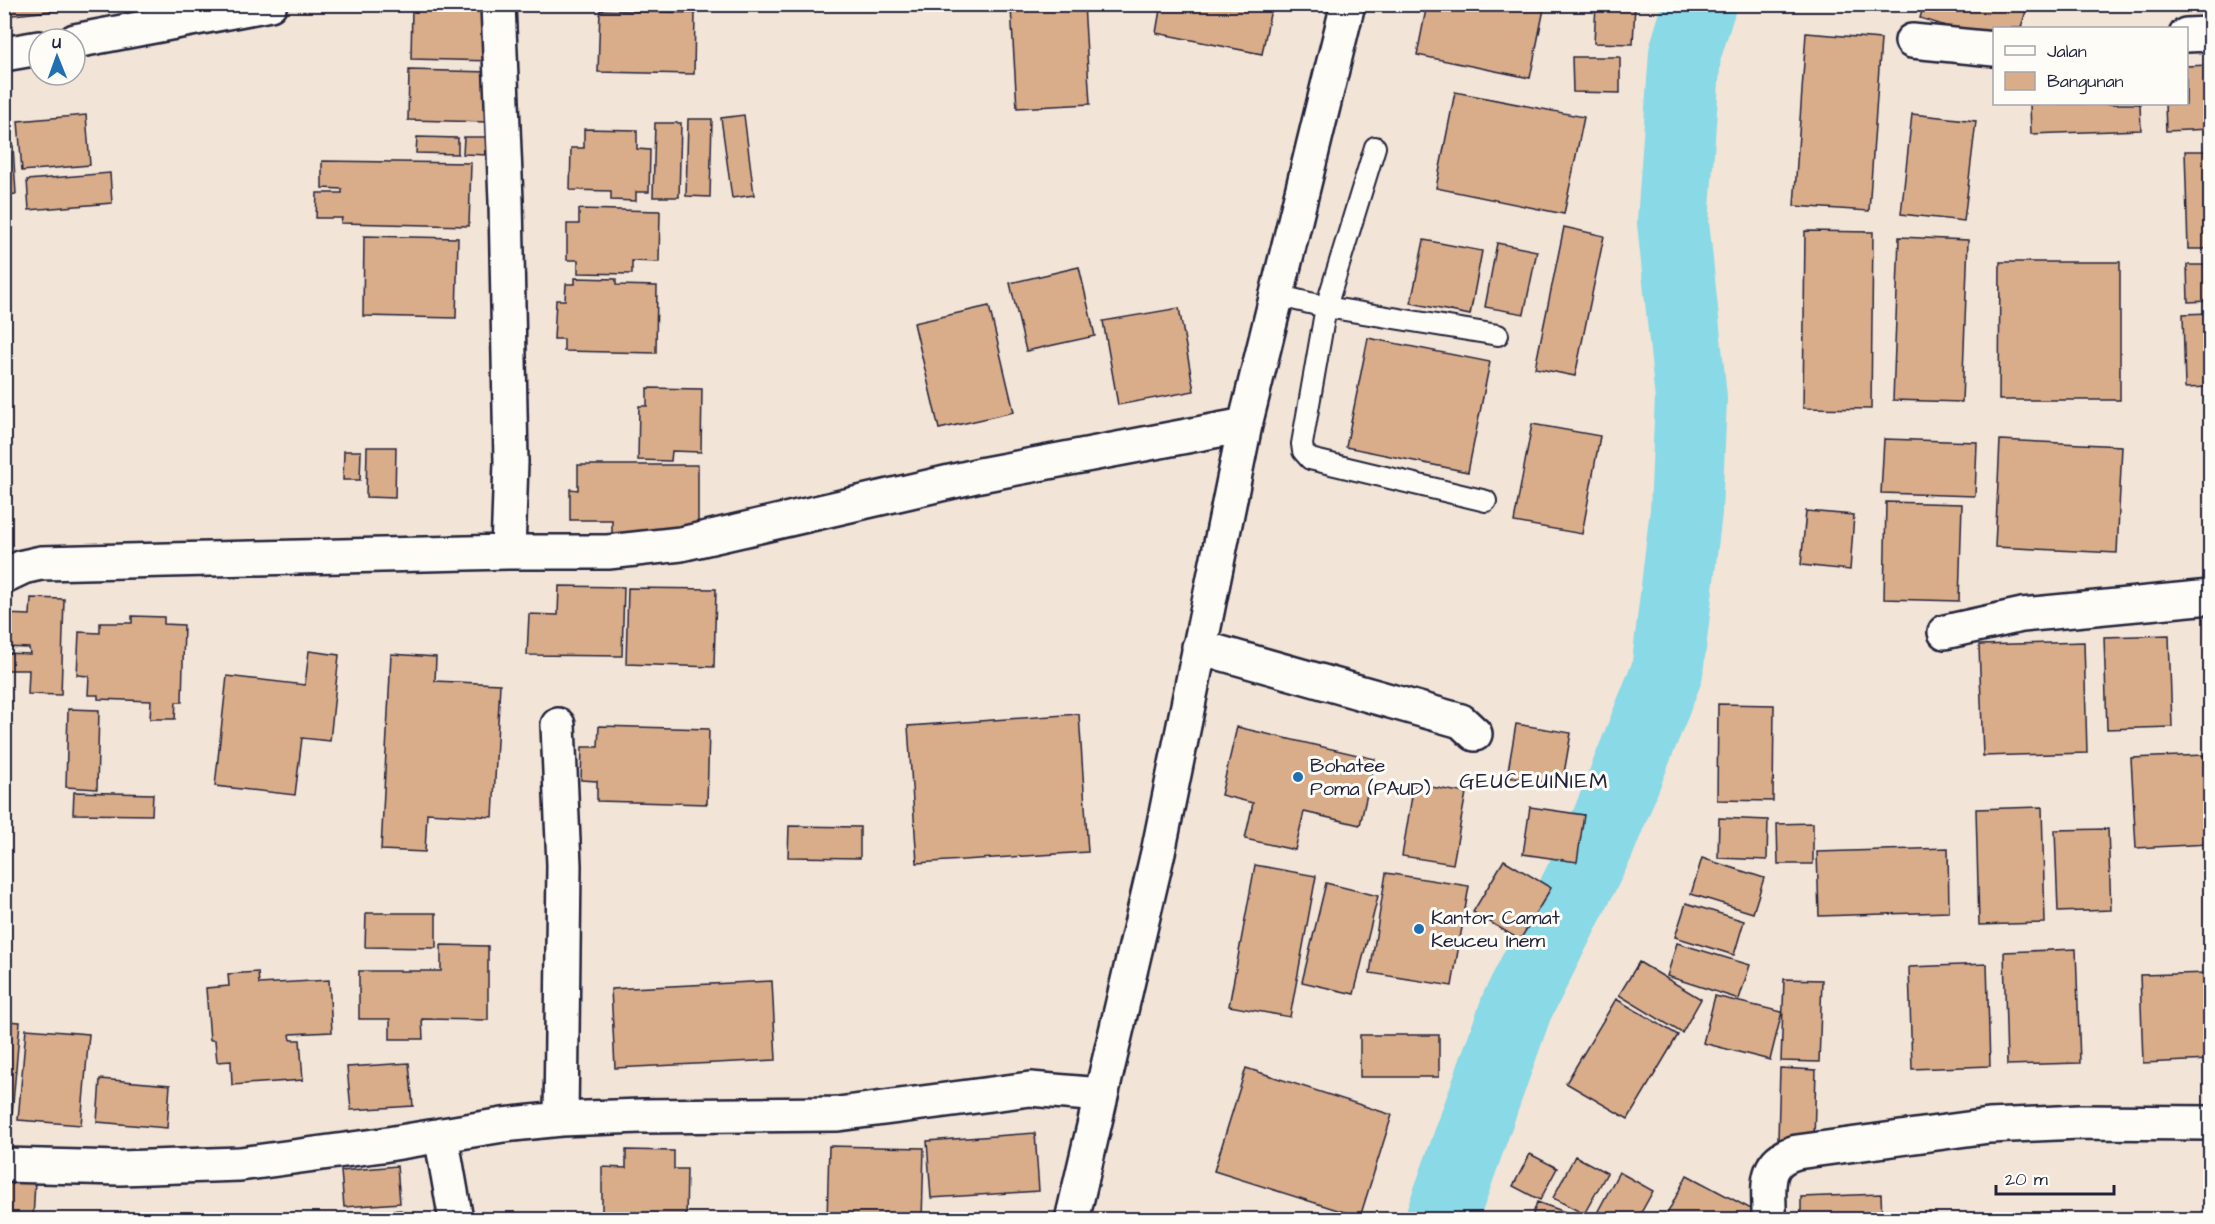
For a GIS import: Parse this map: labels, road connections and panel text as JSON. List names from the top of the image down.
{
  "districts": ["GEUCEUINIEM"],
  "places": ["Bohatee Poma (PAUD)", "Kantor Camat Keuceu Inem"],
  "legend": ["Jalan", "Bangunan"],
  "scale_bar": "20 m",
  "north": "top"
}
